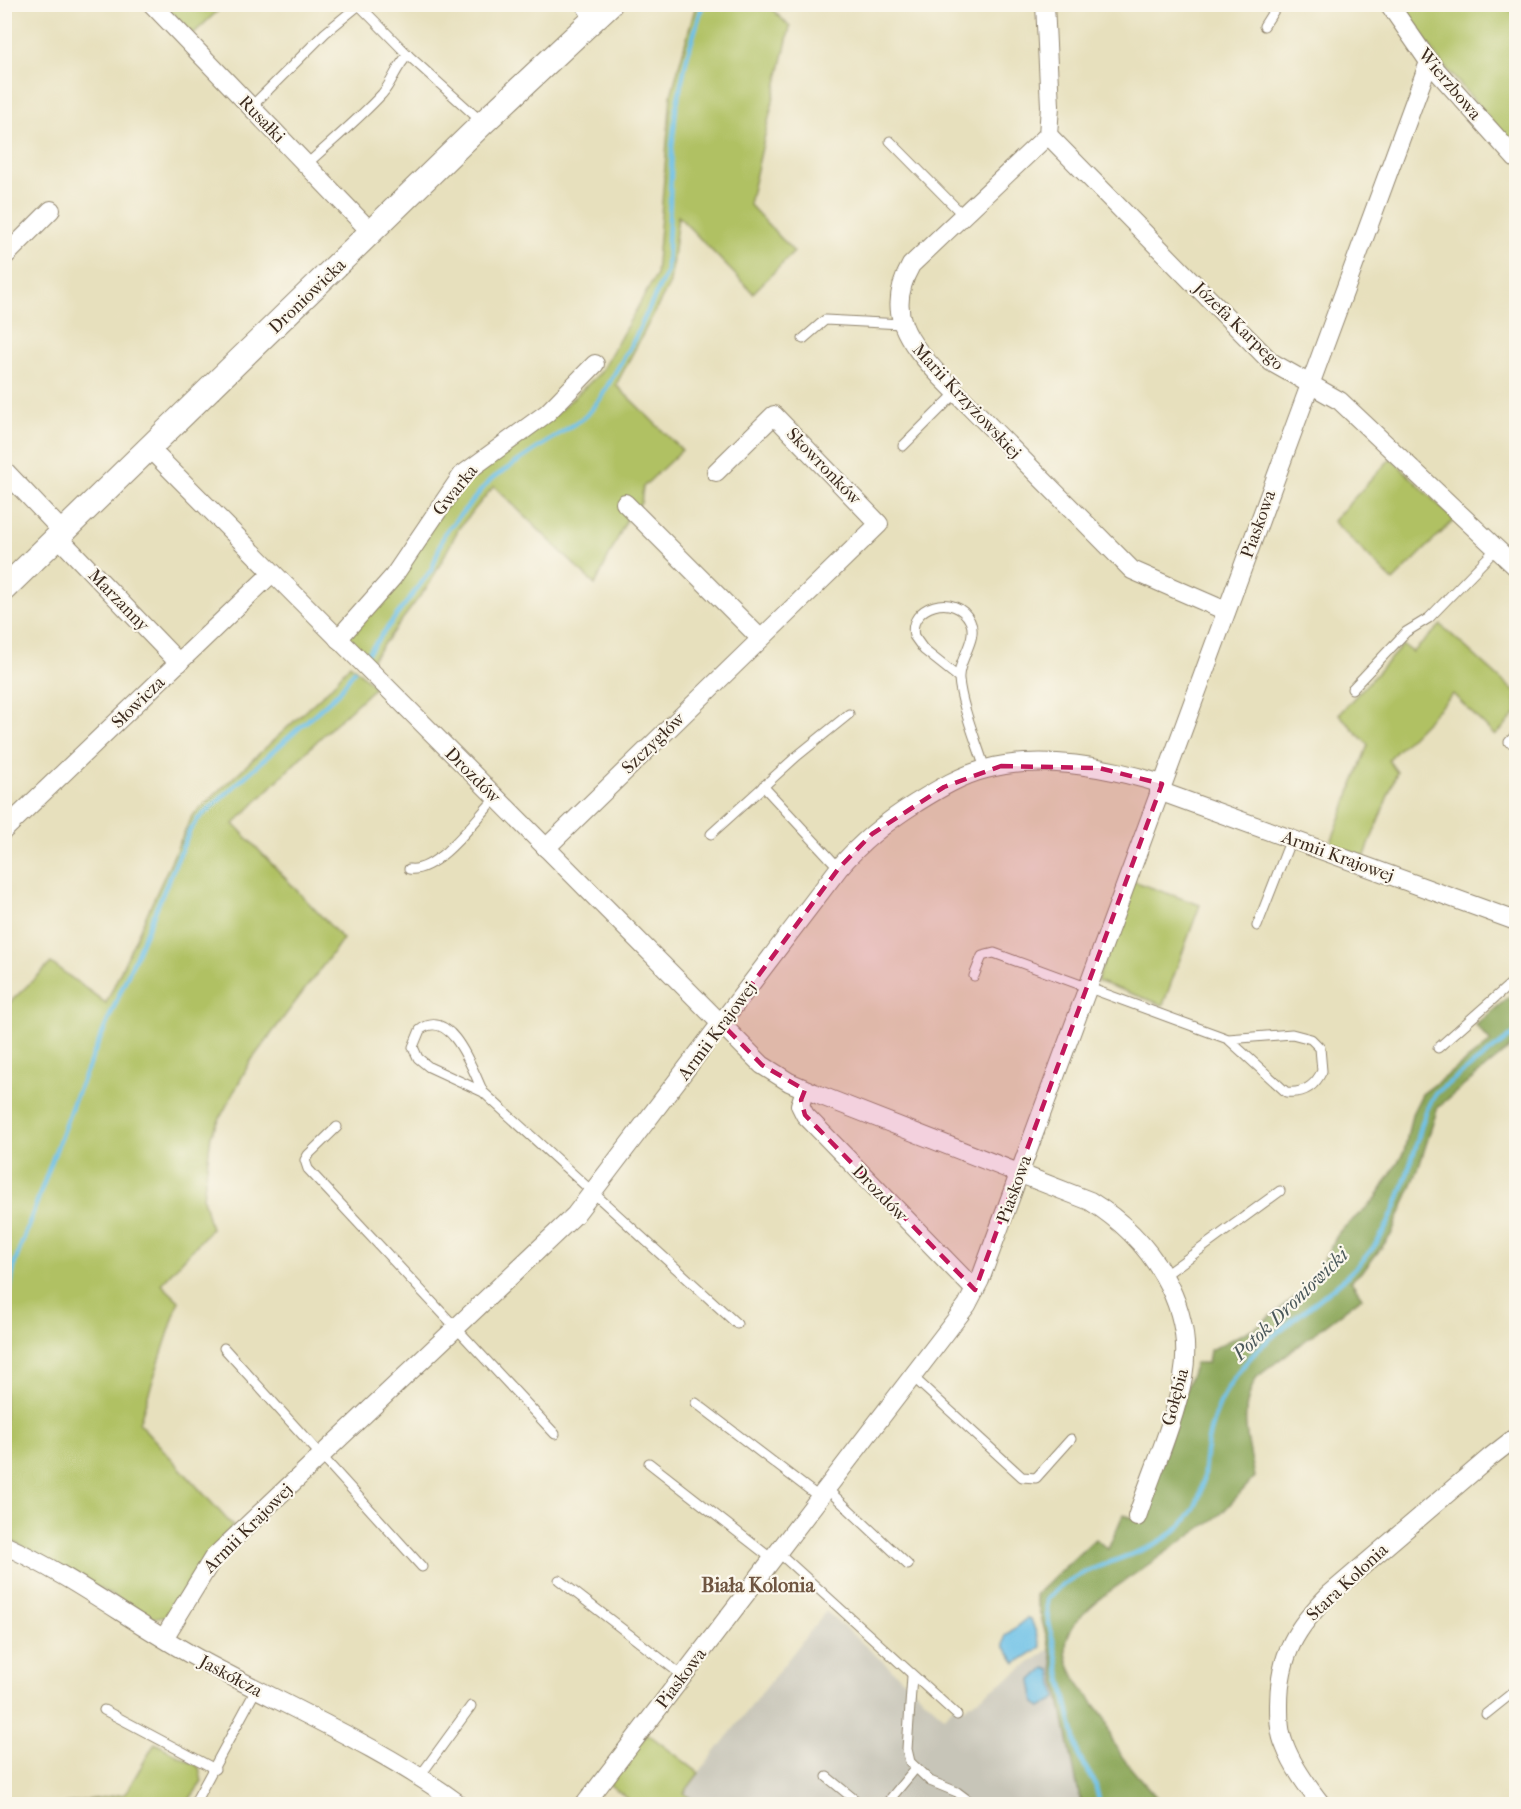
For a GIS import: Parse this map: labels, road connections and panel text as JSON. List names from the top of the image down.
{
  "streets": {
    "street": [
      "Wierzbowa",
      "Rusałki",
      "Droniowicka",
      "Józefa Karpego",
      "Marii Krzyżowskiej",
      "Skowronków",
      "Gwarka",
      "Piaskowa",
      "Marzanny",
      "Słowicza",
      "Szczygłów",
      "Drozdów",
      "Armii Krajowej",
      "Gołębia",
      "Stara Kolonia",
      "Jaskółcza"
    ]
  },
  "crossings": [
    ["Wierzbowa", "Piaskowa"],
    ["Rusałki", "Droniowicka"],
    ["Droniowicka", "Marzanny"],
    ["Droniowicka", "Drozdów"],
    ["Józefa Karpego", "Marii Krzyżowskiej"],
    ["Józefa Karpego", "Piaskowa"],
    ["Marii Krzyżowskiej", "Piaskowa"],
    ["Skowronków", "Szczygłów"],
    ["Gwarka", "Drozdów"],
    ["Piaskowa", "Drozdów"],
    ["Piaskowa", "Armii Krajowej"],
    ["Piaskowa", "Gołębia"],
    ["Marzanny", "Słowicza"],
    ["Słowicza", "Drozdów"],
    ["Szczygłów", "Drozdów"],
    ["Drozdów", "Armii Krajowej"],
    ["Drozdów", "Gołębia"],
    ["Armii Krajowej", "Jaskółcza"]
  ],
  "districts": ["Biała Kolonia"],
  "water": ["Potok Droniowicki"]
}
